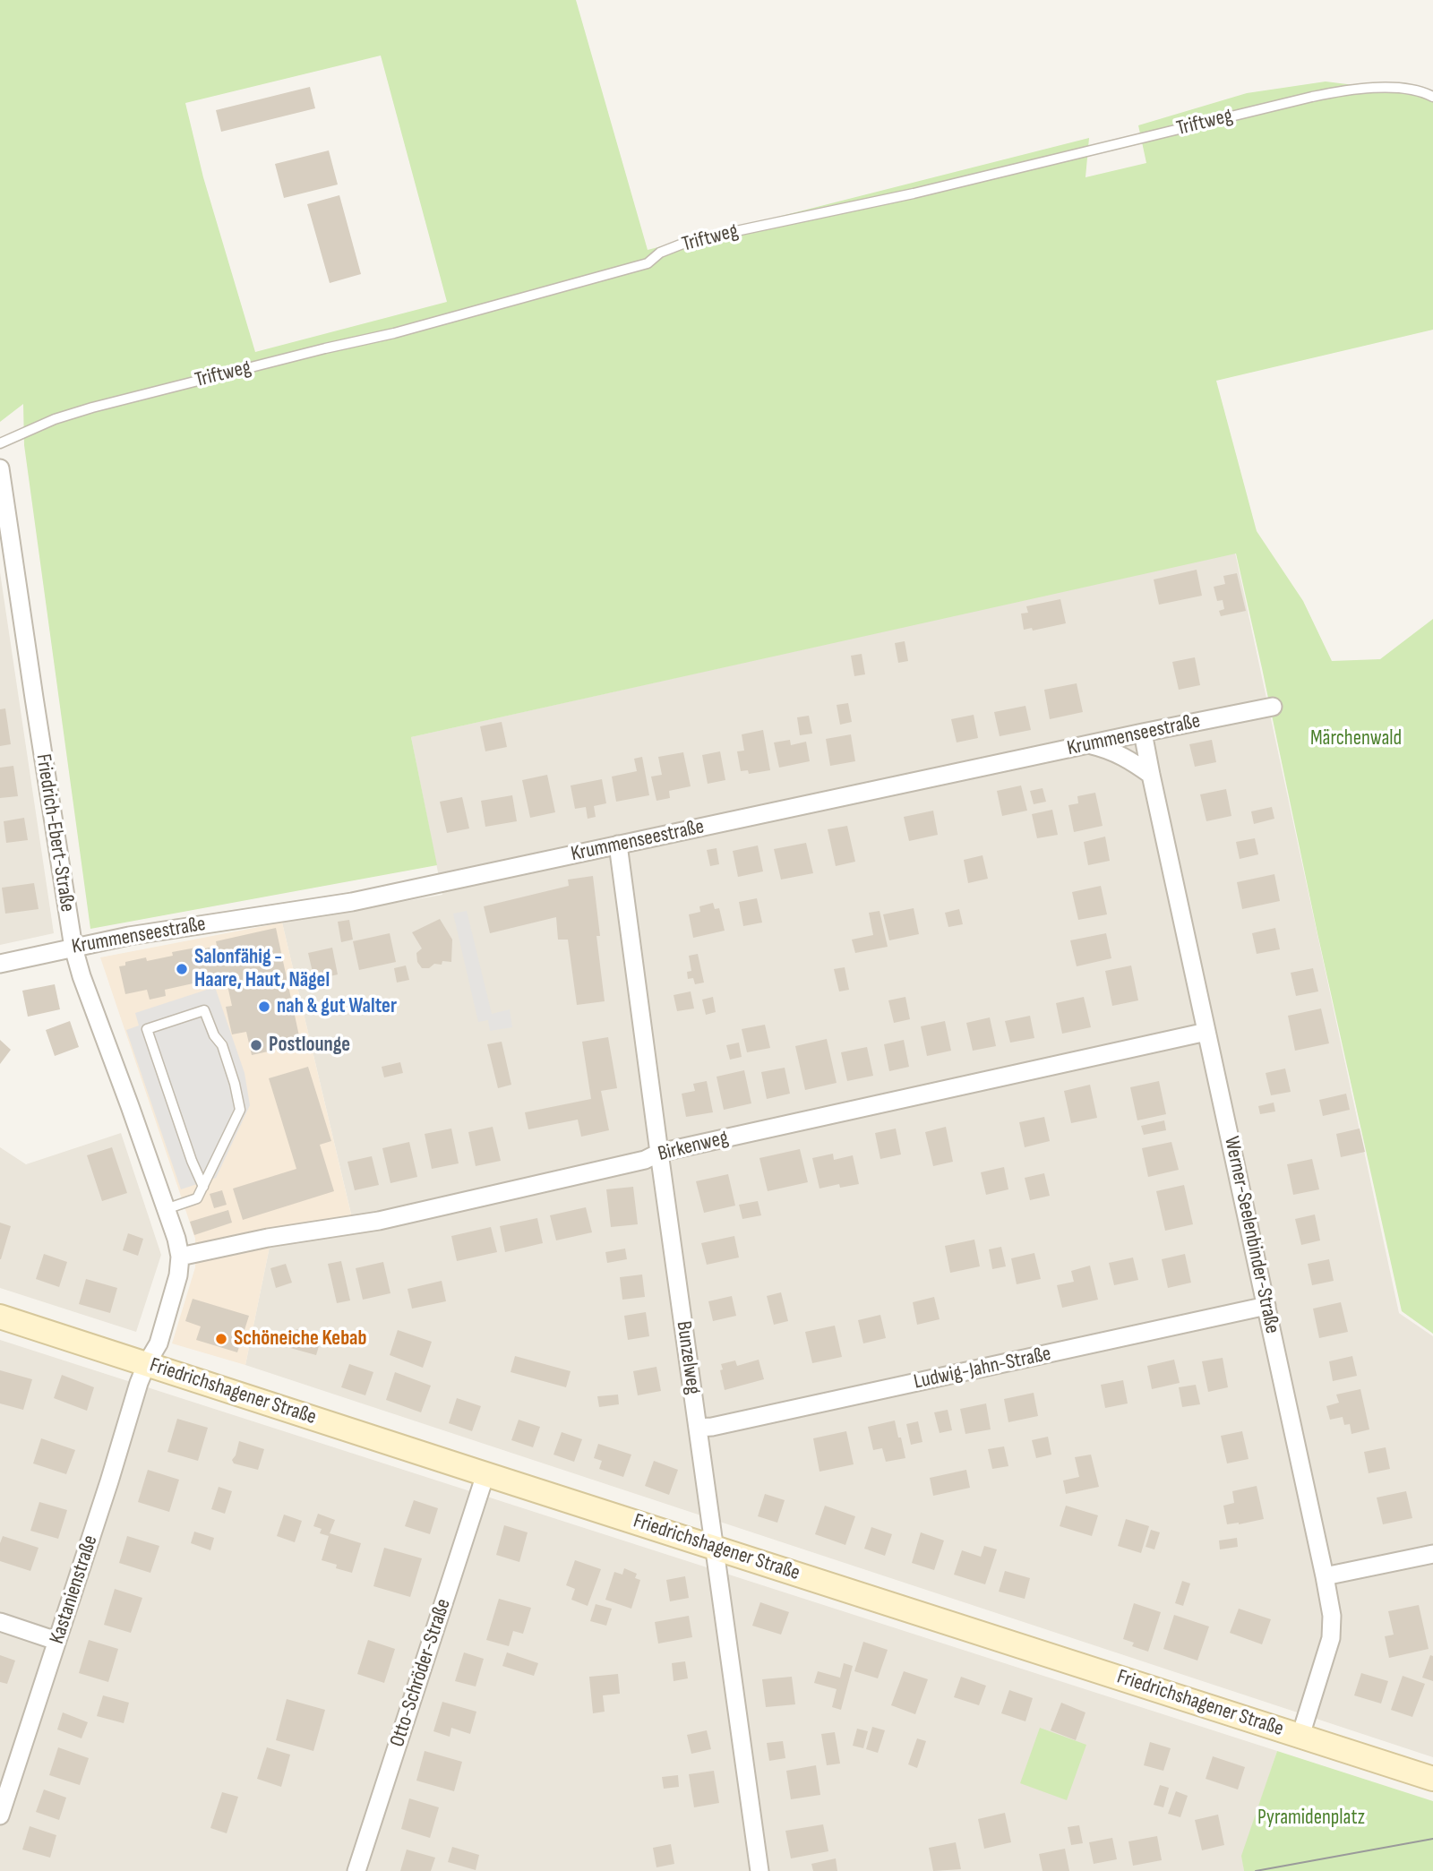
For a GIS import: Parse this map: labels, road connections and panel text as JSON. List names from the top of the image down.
{
  "streets": {
    "main road": ["Friedrichshagener Straße"],
    "street": [
      "Krummenseestraße",
      "Friedrich-Ebert-Straße",
      "Birkenweg",
      "Werner-Seelenbinder-Straße",
      "Bunzelweg",
      "Ludwig-Jahn-Straße",
      "Kastanienstraße",
      "Otto-Schröder-Straße"
    ],
    "lane": ["Triftweg"]
  },
  "crossings": [
    ["Krummenseestraße", "Friedrich-Ebert-Straße"],
    ["Krummenseestraße", "Werner-Seelenbinder-Straße"],
    ["Krummenseestraße", "Bunzelweg"],
    ["Friedrich-Ebert-Straße", "Birkenweg"],
    ["Friedrich-Ebert-Straße", "Friedrichshagener Straße"],
    ["Friedrich-Ebert-Straße", "Kastanienstraße"],
    ["Birkenweg", "Werner-Seelenbinder-Straße"],
    ["Birkenweg", "Bunzelweg"],
    ["Werner-Seelenbinder-Straße", "Ludwig-Jahn-Straße"],
    ["Werner-Seelenbinder-Straße", "Friedrichshagener Straße"],
    ["Bunzelweg", "Ludwig-Jahn-Straße"],
    ["Bunzelweg", "Friedrichshagener Straße"],
    ["Friedrichshagener Straße", "Kastanienstraße"],
    ["Friedrichshagener Straße", "Otto-Schröder-Straße"]
  ],
  "parks": ["Märchenwald", "Pyramidenplatz"],
  "places": [
    "Salonfähig - Haare, Haut, Nägel",
    "nah & gut Walter",
    "Postlounge",
    "Schöneiche Kebab"
  ]
}
